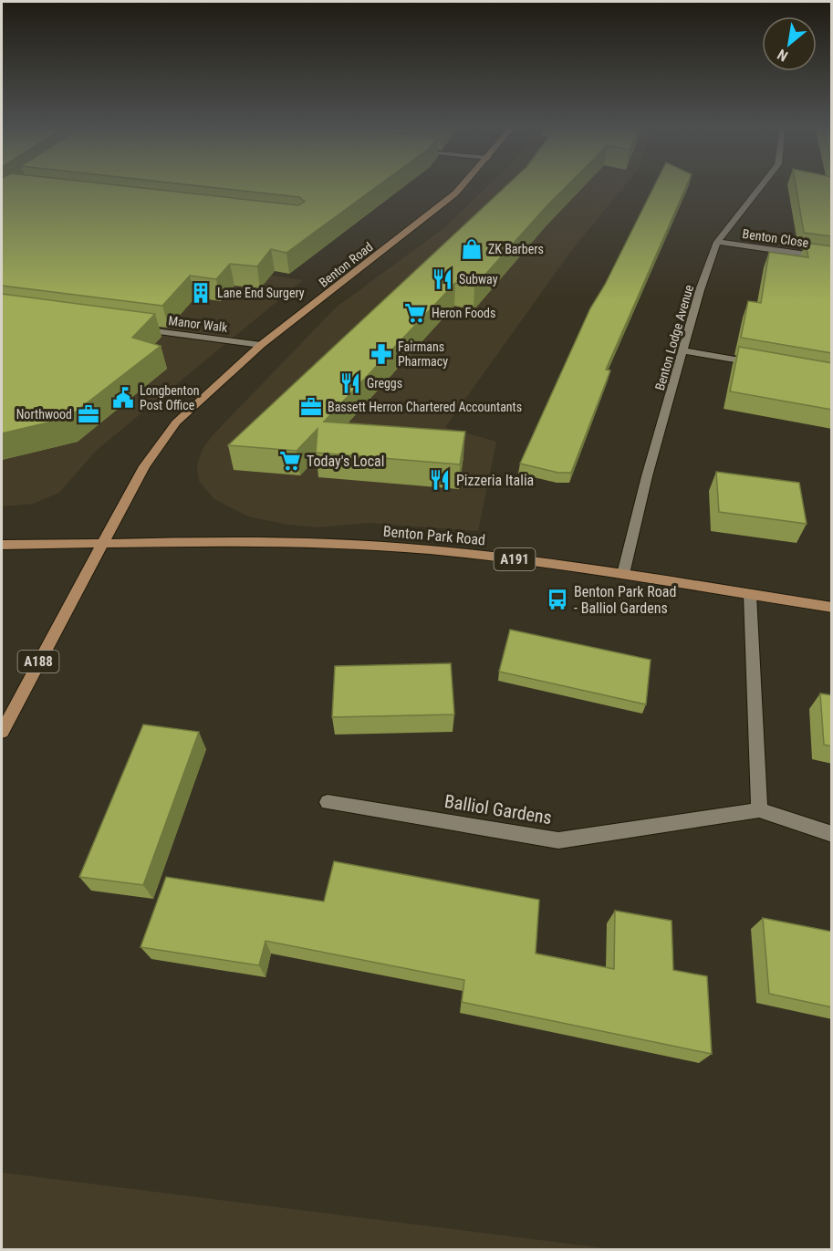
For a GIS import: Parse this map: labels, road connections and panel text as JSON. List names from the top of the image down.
{
  "streets": {
    "main road": [
      "Benton Road",
      "Benton Park Road",
      "A191",
      "A188"
    ],
    "street": [
      "Benton Close",
      "Manor Walk",
      "Benton Lodge Avenue",
      "Balliol Gardens"
    ]
  },
  "crossings": [
    ["Benton Close", "Benton Lodge Avenue"],
    ["Benton Road", "Manor Walk"],
    ["Benton Road", "Benton Park Road"],
    ["Benton Lodge Avenue", "Benton Park Road"]
  ],
  "places": {
    "shop": ["ZK Barbers"],
    "restaurant": ["Subway", "Greggs", "Pizzeria Italia"],
    "building": ["Lane End Surgery"],
    "supermarket": ["Heron Foods", "Today's Local"],
    "pharmacy": ["Fairmans Pharmacy"],
    "public building": ["Longbenton Post Office"],
    "office": ["Bassett Herron Chartered Accountants", "Northwood"],
    "bus stop": ["Benton Park Road - Balliol Gardens"]
  },
  "north": "bottom left"
}
